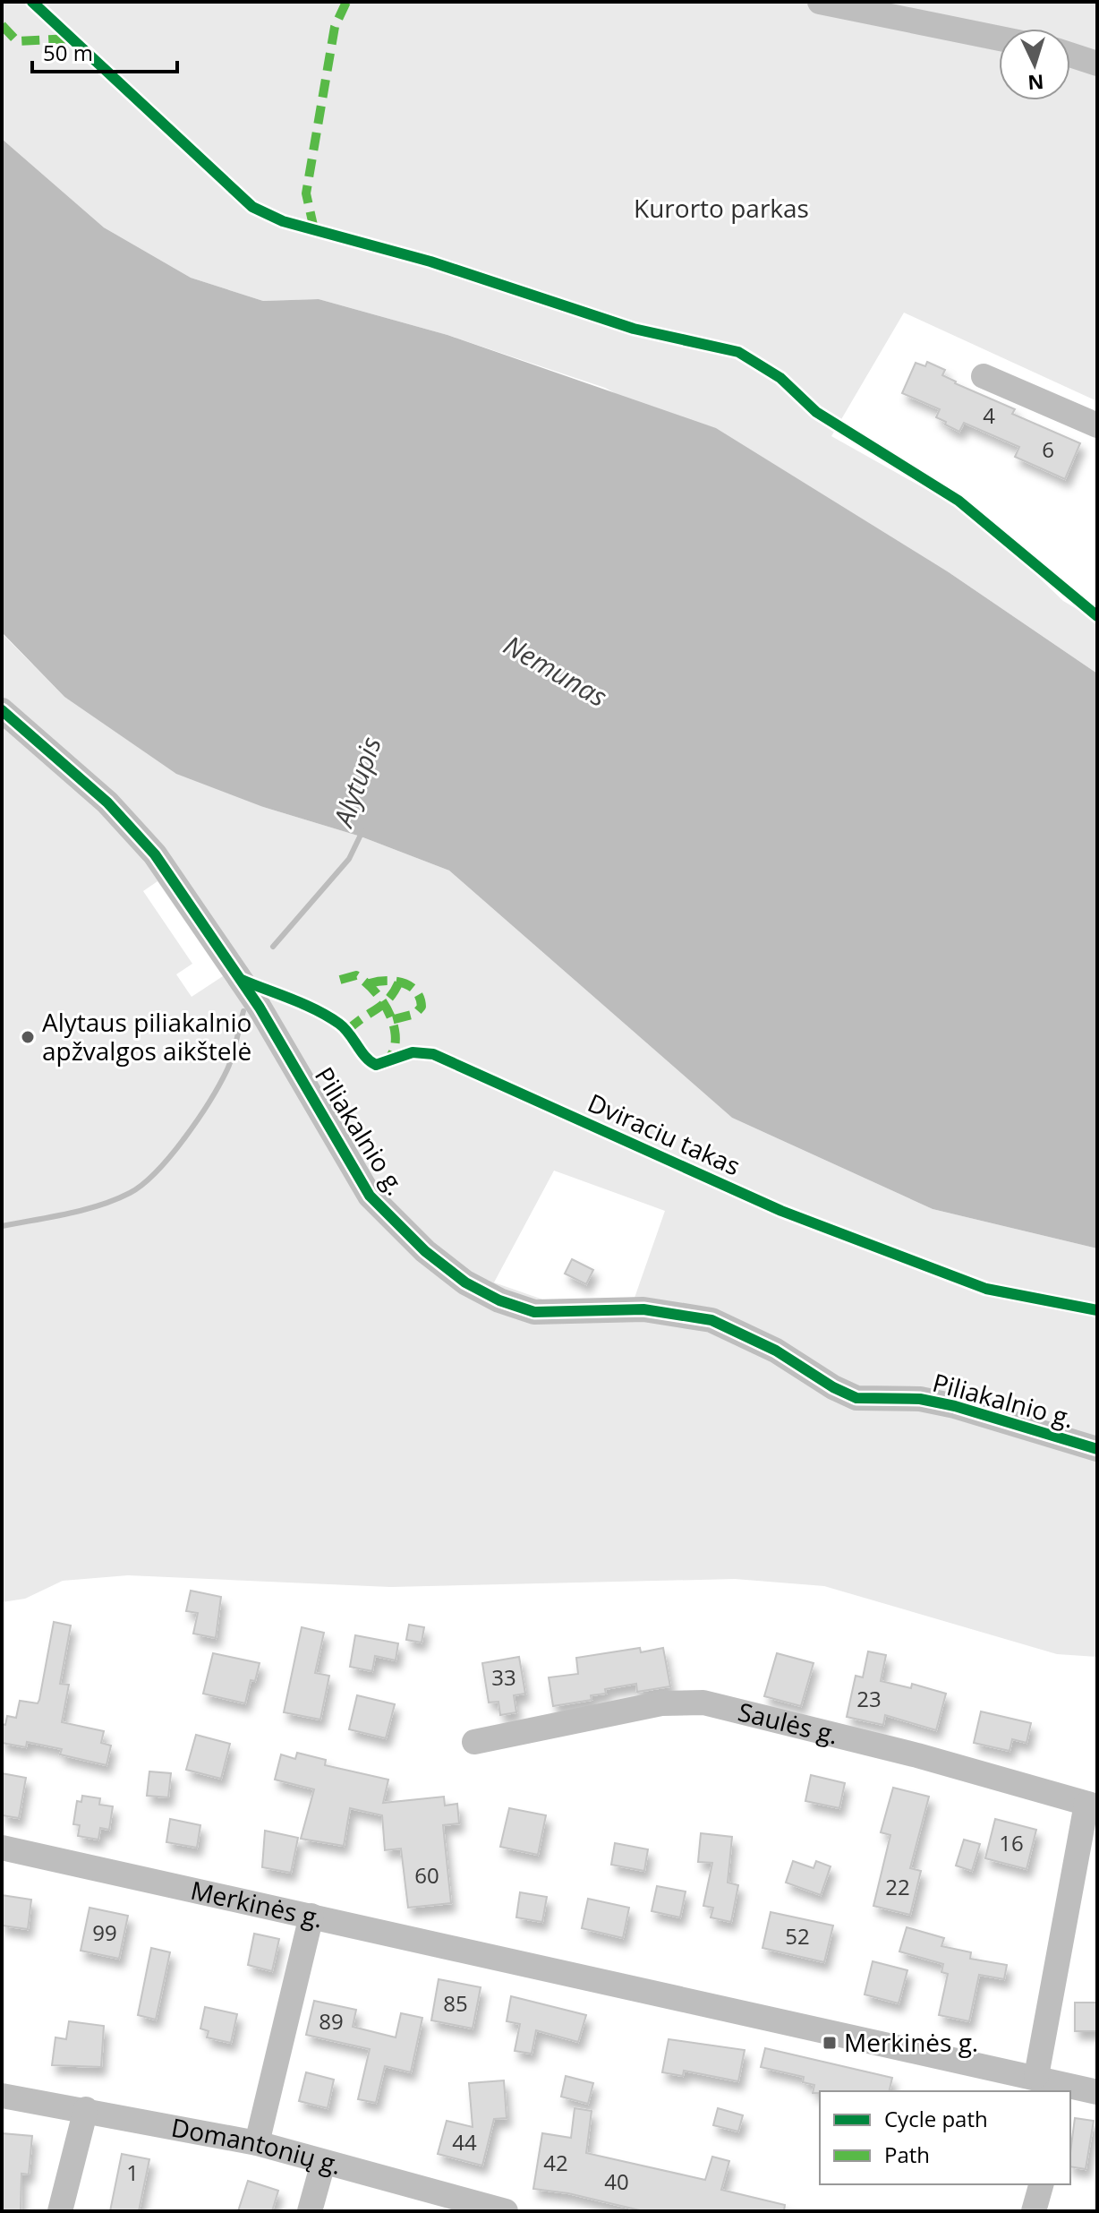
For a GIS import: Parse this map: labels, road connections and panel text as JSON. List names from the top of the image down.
{
  "streets": {
    "street": [
      "Piliakalnio g.",
      "Saulės g.",
      "Merkinės g.",
      "Domantonių g."
    ],
    "cycle path": ["Dviraciu takas"]
  },
  "water": ["Nemunas", "Alytupis"],
  "parks": ["Kurorto parkas"],
  "places": {
    "other": ["Alytaus piliakalnio apžvalgos aikštelė"],
    "transit": ["Merkinės g."]
  },
  "house_numbers": [
    "4",
    "6",
    "33",
    "23",
    "16",
    "60",
    "22",
    "99",
    "52",
    "85",
    "89",
    "44",
    "42",
    "1",
    "40"
  ],
  "legend": ["Cycle path", "Path"],
  "scale_bar": "50 m",
  "north": "bottom"
}
